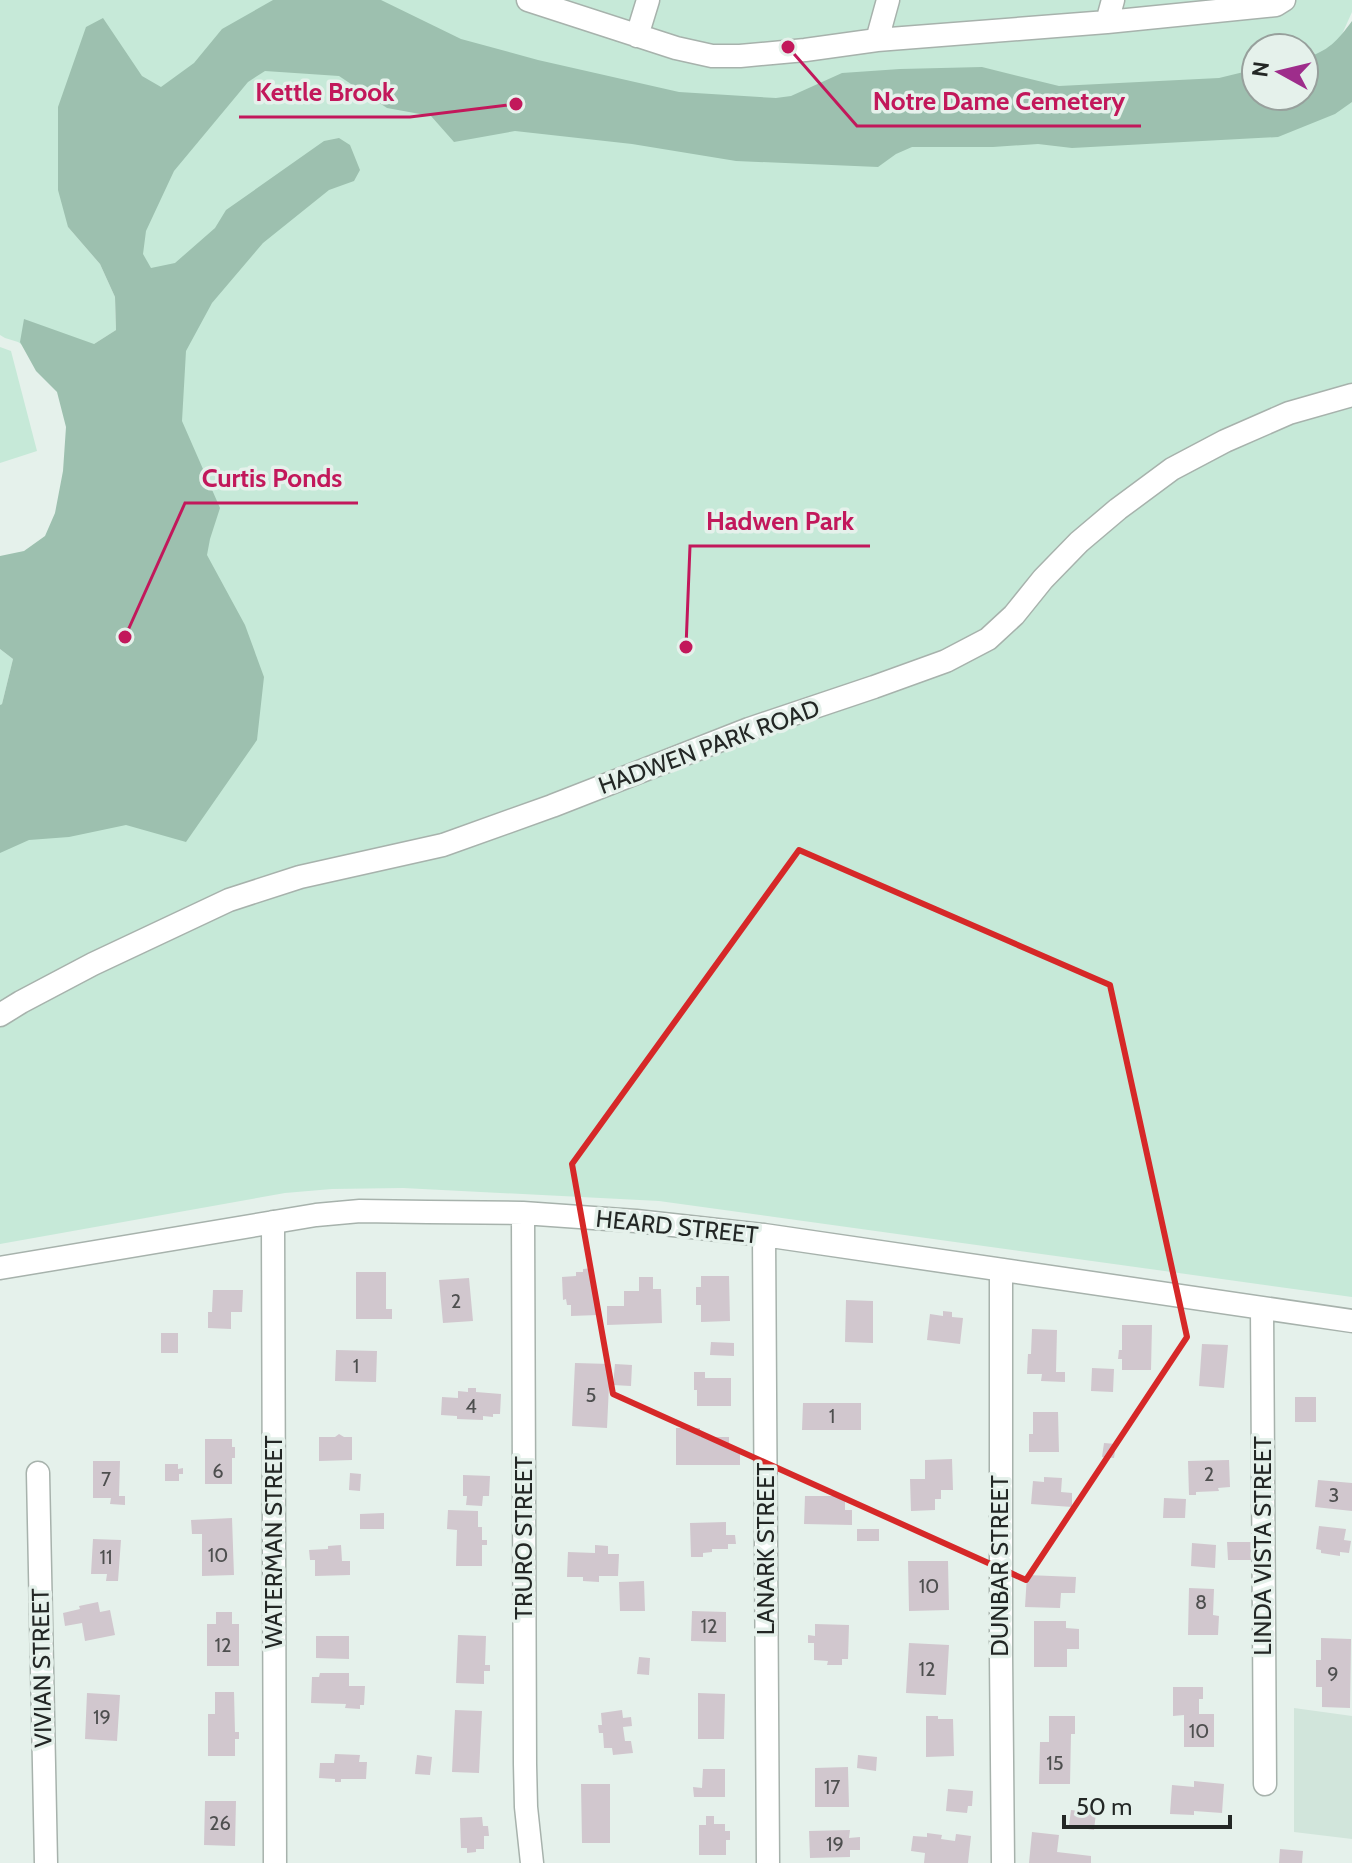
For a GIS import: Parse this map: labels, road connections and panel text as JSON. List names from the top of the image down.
{
  "streets": {
    "street": [
      "HADWEN PARK ROAD",
      "HEARD STREET",
      "TRURO STREET",
      "WATERMAN STREET",
      "LINDA VISTA STREET",
      "LANARK STREET",
      "DUNBAR STREET",
      "VIVIAN STREET"
    ]
  },
  "crossings": [
    ["HEARD STREET", "TRURO STREET"],
    ["HEARD STREET", "WATERMAN STREET"],
    ["HEARD STREET", "LINDA VISTA STREET"],
    ["HEARD STREET", "LANARK STREET"],
    ["HEARD STREET", "DUNBAR STREET"]
  ],
  "places": [
    "Notre Dame Cemetery",
    "Kettle Brook",
    "Curtis Ponds",
    "Hadwen Park"
  ],
  "house_numbers": [
    "2",
    "1",
    "5",
    "4",
    "1",
    "6",
    "2",
    "7",
    "3",
    "10",
    "11",
    "10",
    "8",
    "12",
    "12",
    "12",
    "9",
    "19",
    "10",
    "15",
    "17",
    "26",
    "19"
  ],
  "scale_bar": "50 m",
  "north": "left"
}
